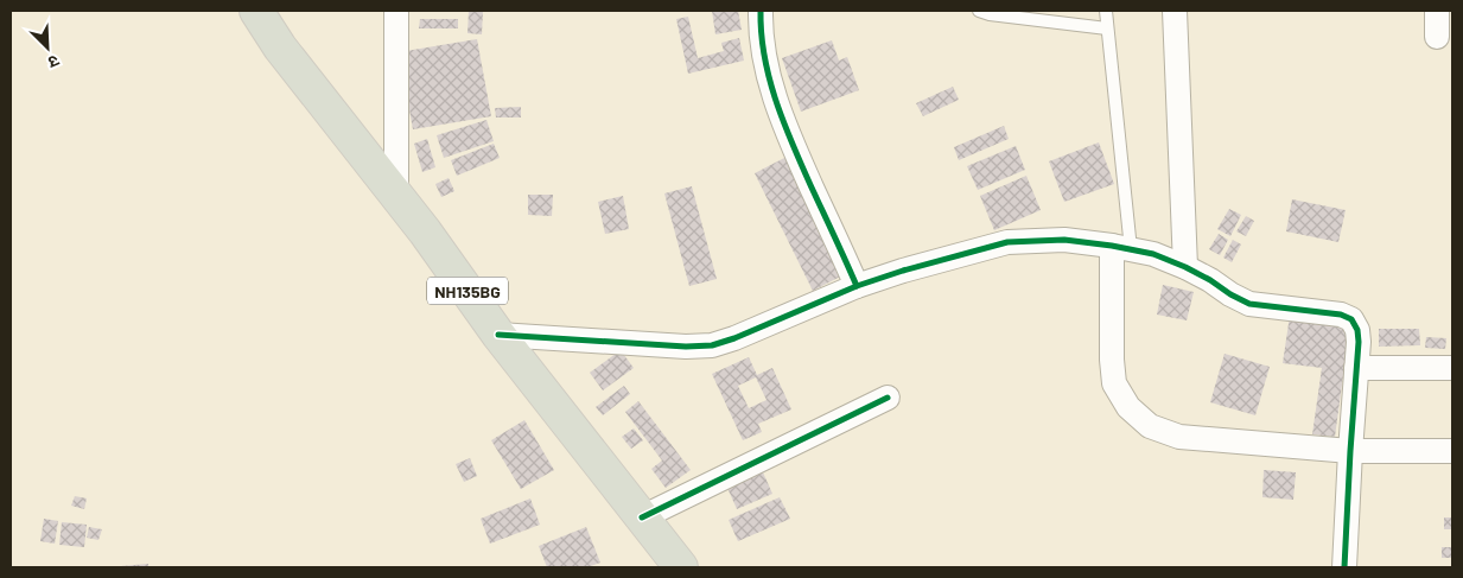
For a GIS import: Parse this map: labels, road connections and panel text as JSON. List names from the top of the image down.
{
  "streets": {
    "highway": ["NH135BG"]
  },
  "north": "bottom right"
}
